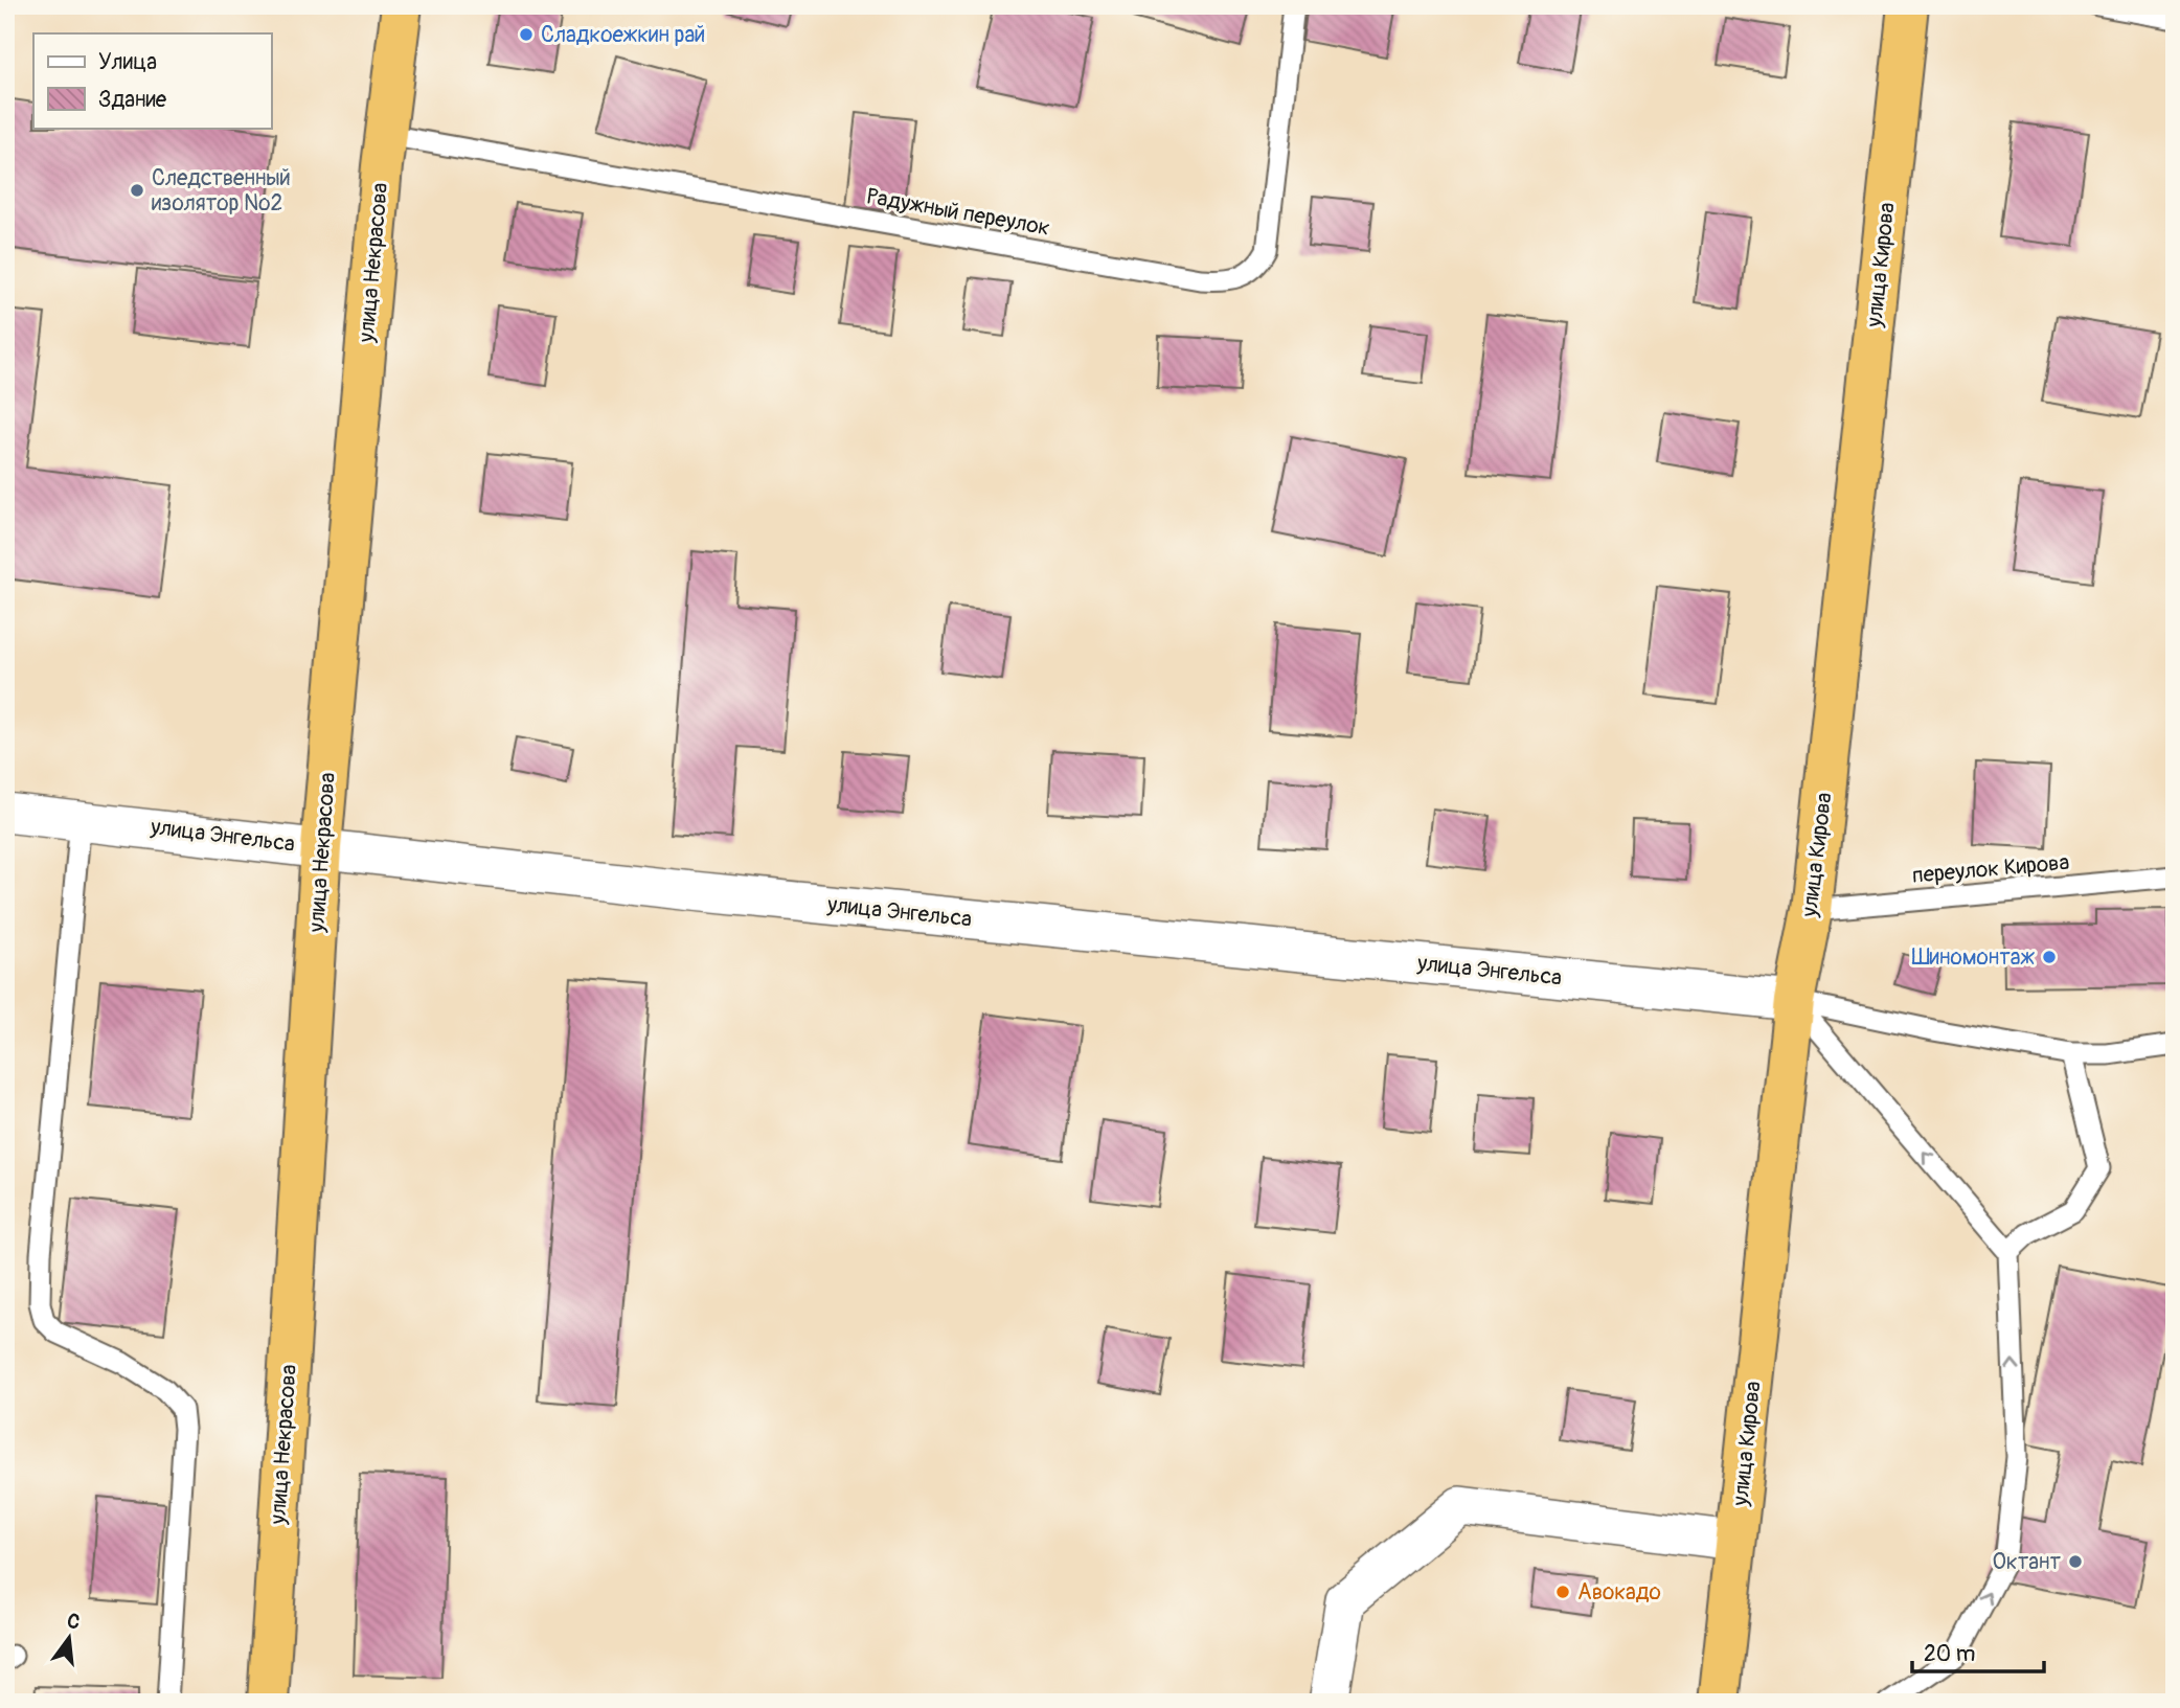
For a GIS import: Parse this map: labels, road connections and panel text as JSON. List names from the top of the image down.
{
  "streets": {
    "highway": ["улица Некрасова", "улица Кирова"],
    "street": ["улица Энгельса"],
    "lane": ["Радужный переулок", "переулок Кирова"]
  },
  "crossings": [
    ["Радужный переулок", "улица Некрасова"],
    ["улица Некрасова", "улица Энгельса"],
    ["улица Кирова", "улица Энгельса"],
    ["улица Кирова", "переулок Кирова"]
  ],
  "places": [
    "Сладкоежкин рай",
    "Следственный изолятор №2",
    "Шиномонтаж",
    "Октант",
    "Авокадо"
  ],
  "legend": ["Улица", "Здание"],
  "scale_bar": "20 m",
  "north": "top"
}
